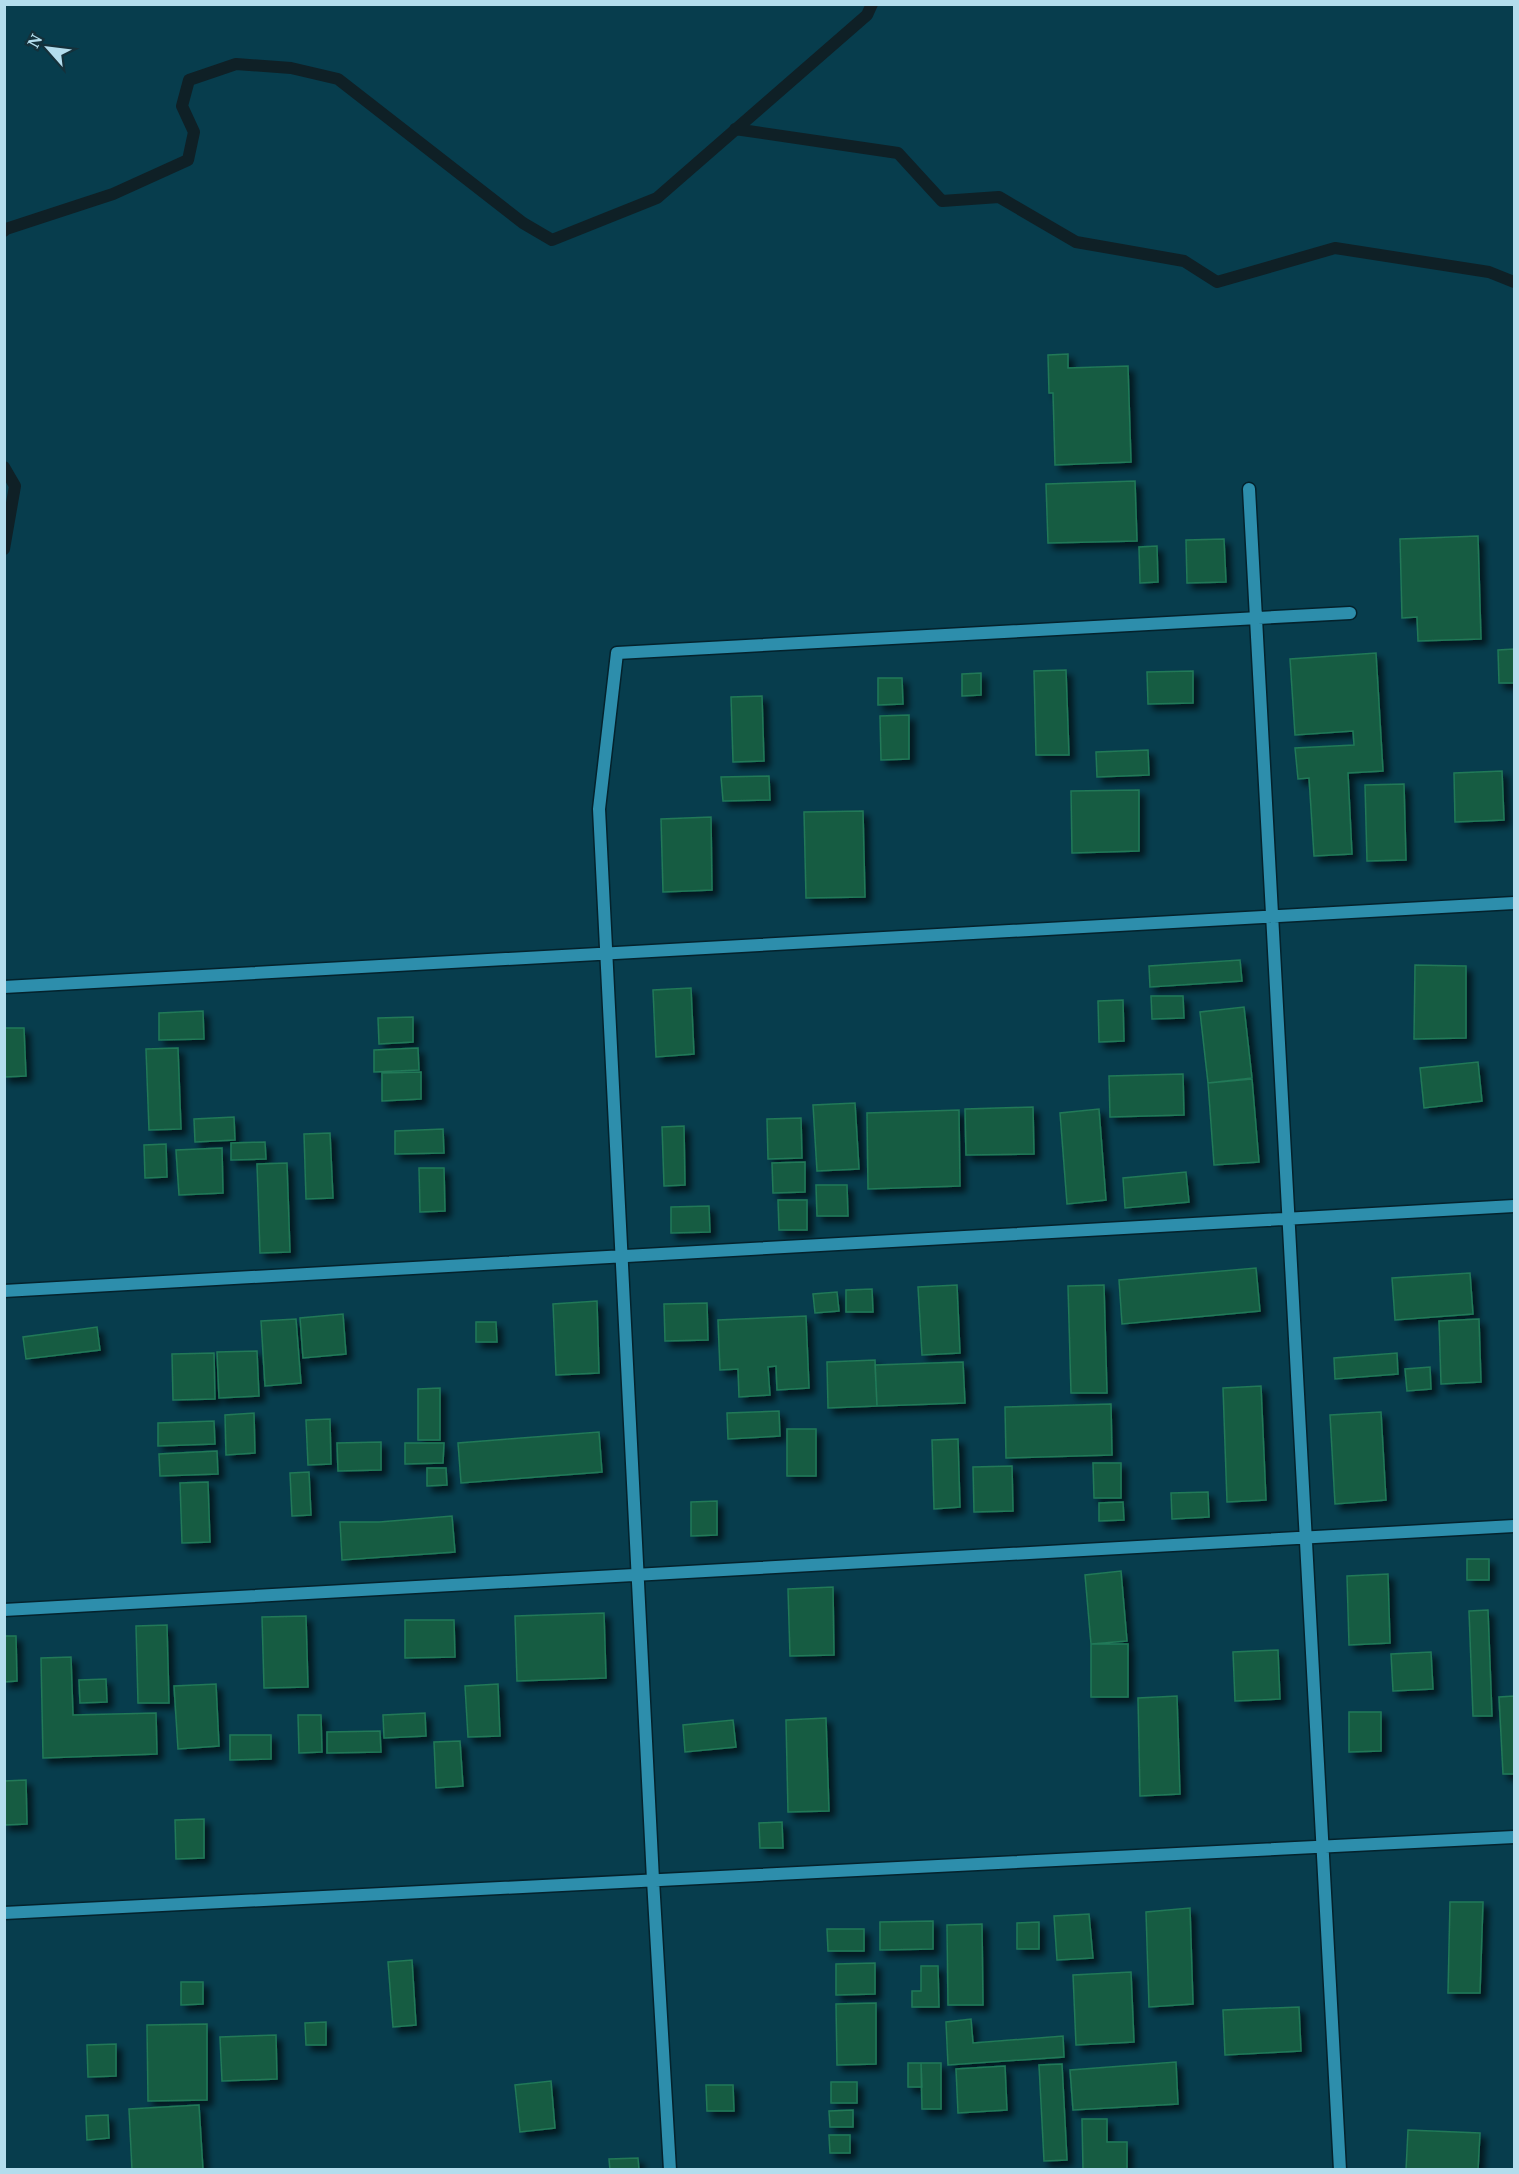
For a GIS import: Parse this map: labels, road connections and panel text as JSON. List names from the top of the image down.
{
  "north": "top left"
}
